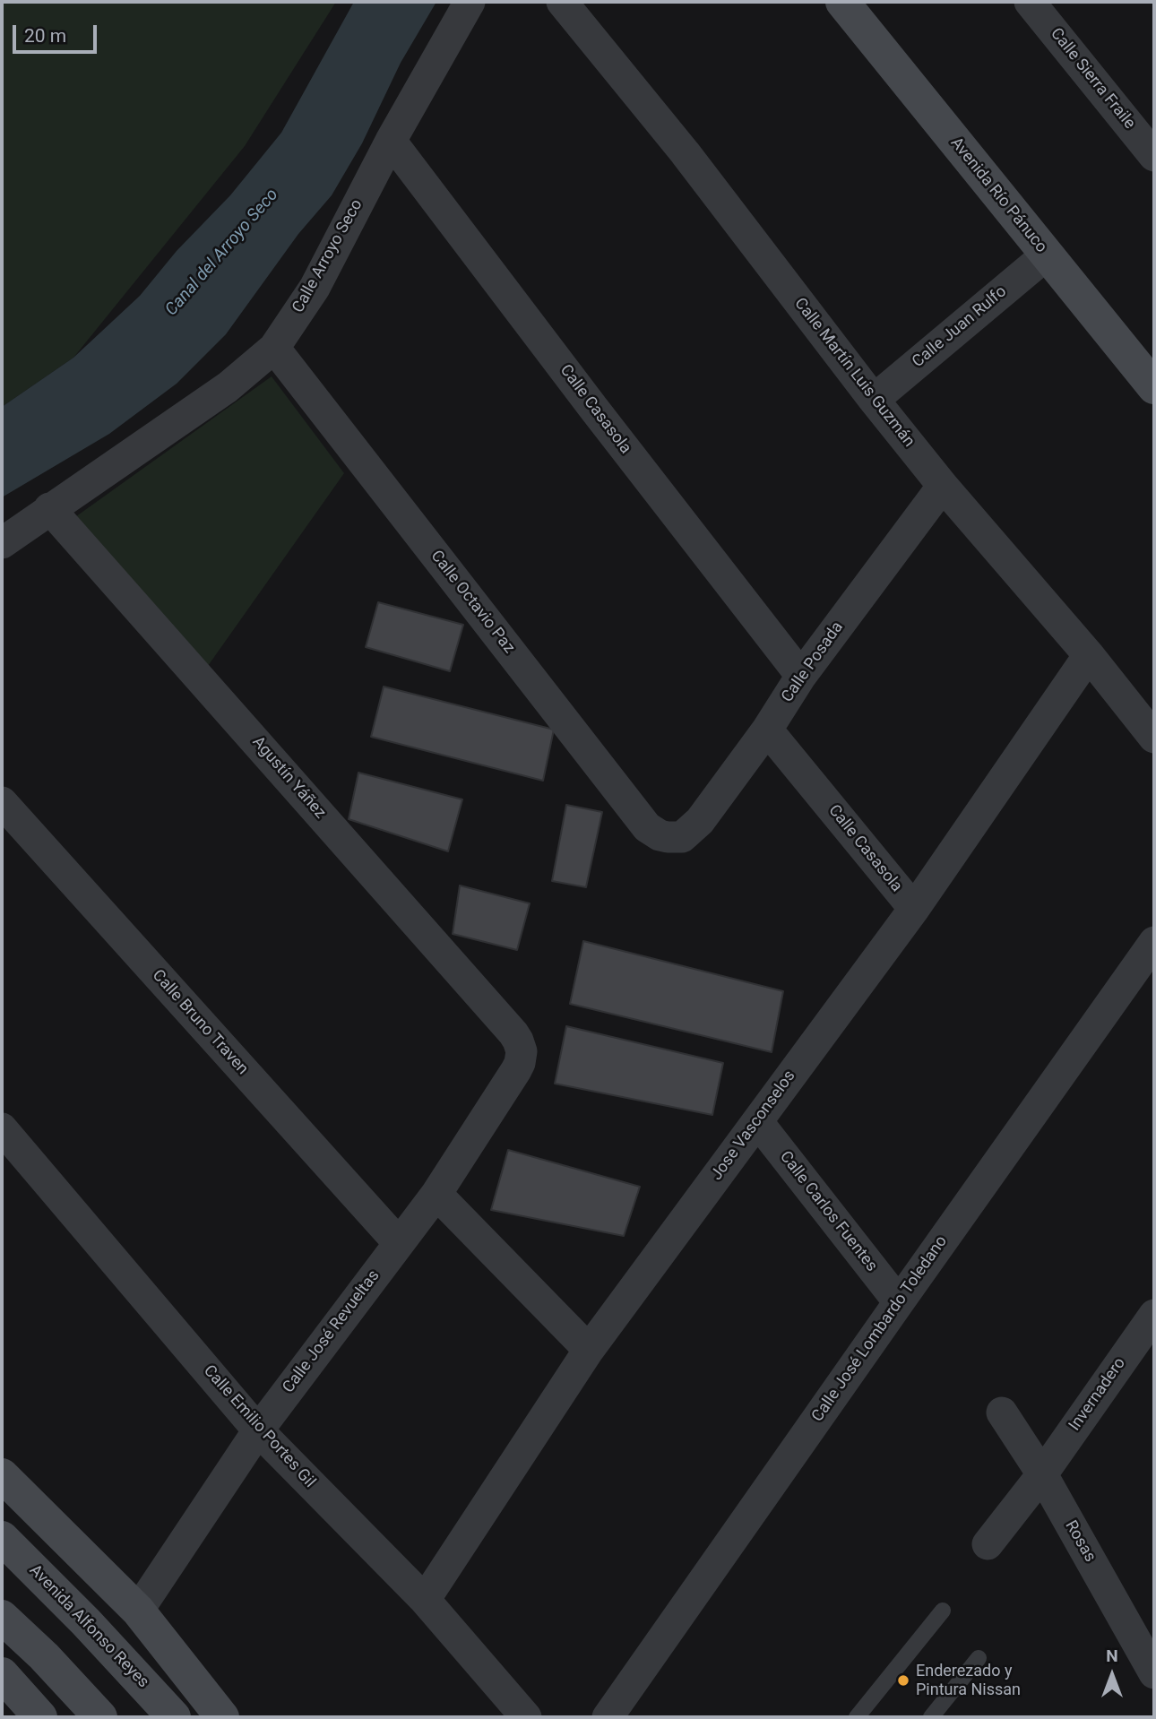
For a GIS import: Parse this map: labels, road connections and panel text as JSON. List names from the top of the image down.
{
  "streets": {
    "street": [
      "Calle Sierra Fraile",
      "Avenida Río Pánuco",
      "Calle Arroyo Seco",
      "Calle Juan Rulfo",
      "Calle Martín Luis Guzmán",
      "Calle Casasola",
      "Calle Octavio Paz",
      "Calle Posada",
      "Agustín Yáñez",
      "Calle Bruno Traven",
      "Jose Vasconselos",
      "Calle Carlos Fuentes",
      "Calle José Lombardo Toledano",
      "Calle José Revueltas",
      "Invernadero",
      "Calle Emilio Portes Gil",
      "Rosas",
      "Avenida Alfonso Reyes"
    ]
  },
  "crossings": [
    ["Avenida Río Pánuco", "Calle Juan Rulfo"],
    ["Calle Arroyo Seco", "Calle Casasola"],
    ["Calle Arroyo Seco", "Calle Octavio Paz"],
    ["Calle Arroyo Seco", "Agustín Yáñez"],
    ["Calle Juan Rulfo", "Calle Martín Luis Guzmán"],
    ["Calle Martín Luis Guzmán", "Calle Posada"],
    ["Calle Martín Luis Guzmán", "Jose Vasconselos"],
    ["Calle Casasola", "Calle Posada"],
    ["Calle Casasola", "Jose Vasconselos"],
    ["Calle Octavio Paz", "Calle Posada"],
    ["Agustín Yáñez", "Calle José Revueltas"],
    ["Calle Bruno Traven", "Calle José Revueltas"],
    ["Jose Vasconselos", "Calle Carlos Fuentes"],
    ["Jose Vasconselos", "Calle Emilio Portes Gil"],
    ["Calle Carlos Fuentes", "Calle José Lombardo Toledano"],
    ["Calle José Revueltas", "Calle Emilio Portes Gil"],
    ["Invernadero", "Rosas"]
  ],
  "water": ["Canal del Arroyo Seco"],
  "places": ["Enderezado y Pintura Nissan"],
  "scale_bar": "20 m",
  "north": "top"
}
